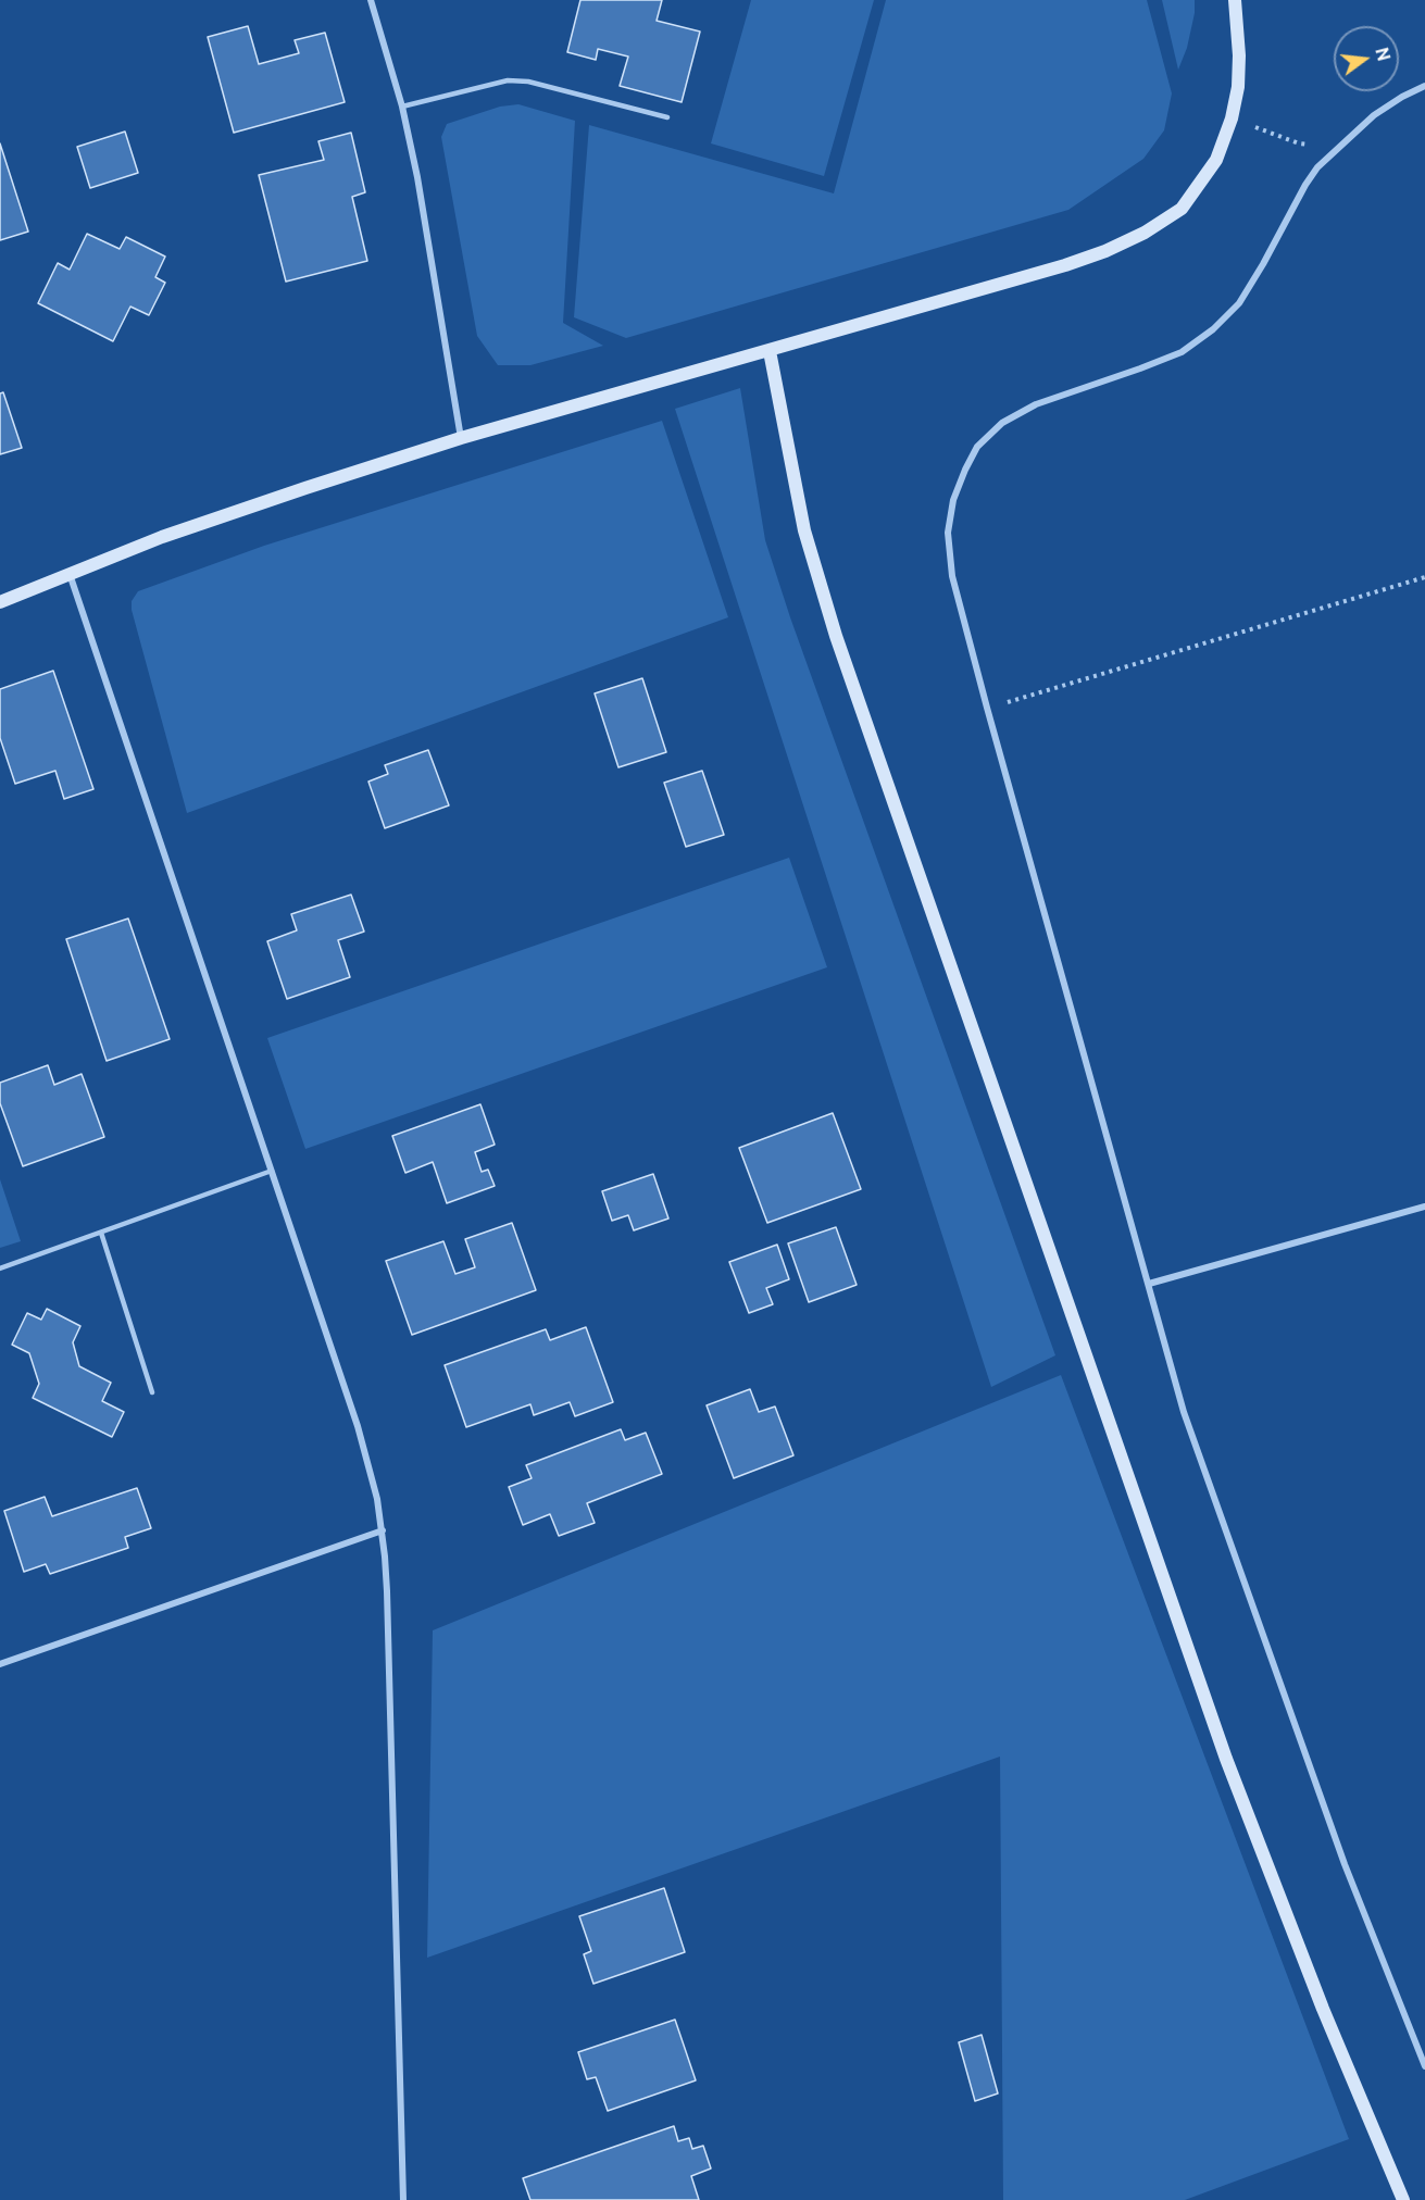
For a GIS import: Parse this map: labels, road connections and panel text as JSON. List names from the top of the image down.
{
  "north": "right"
}
